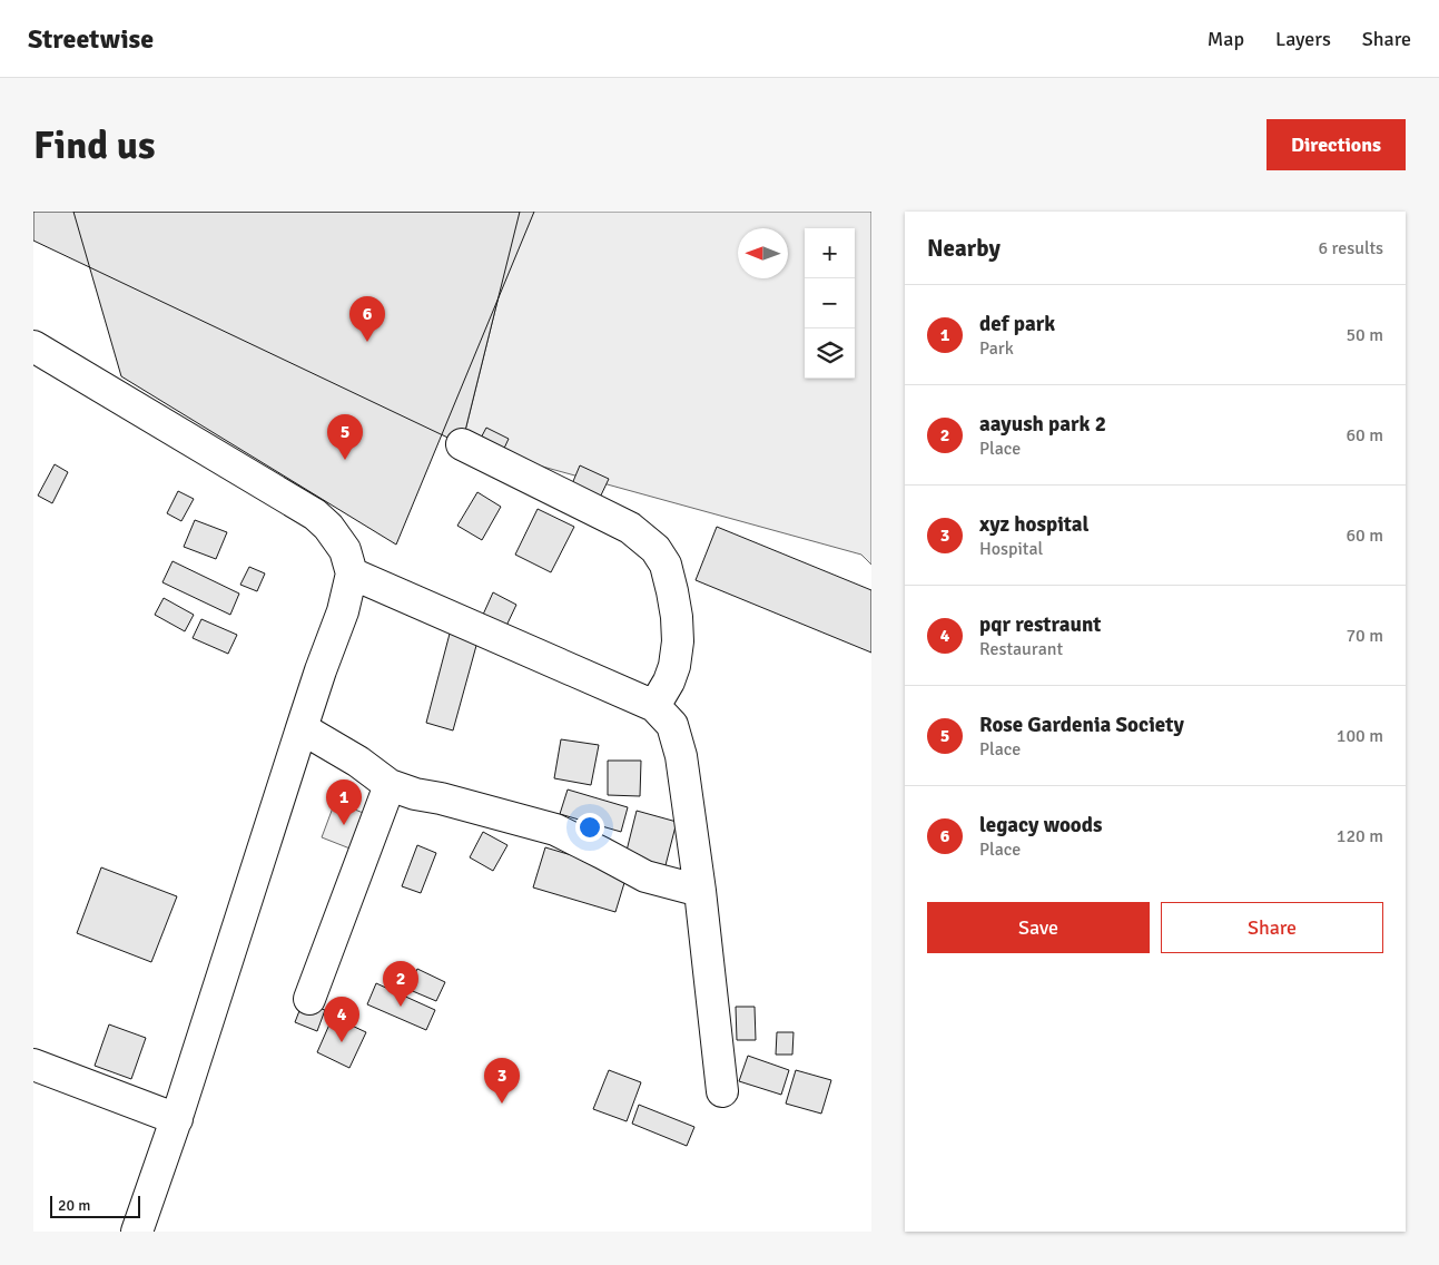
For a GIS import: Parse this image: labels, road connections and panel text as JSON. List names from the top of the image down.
{
  "scale_bar": "20 m",
  "north": "left",
  "page": {
    "header": "Streetwise",
    "nav": ["Map", "Layers", "Share"],
    "buttons": [
      "Directions",
      ["Save", "Share"]
    ],
    "title": "Find us",
    "heading": ["Nearby", "6 results"],
    "map_buttons": ["+", "−"],
    "list": [
      {
        "mark": "1",
        "name": "def park",
        "note": "Park",
        "value": "50 m"
      },
      {
        "mark": "2",
        "name": "aayush park 2",
        "note": "Place",
        "value": "60 m"
      },
      {
        "mark": "3",
        "name": "xyz hospital",
        "note": "Hospital",
        "value": "60 m"
      },
      {
        "mark": "4",
        "name": "pqr restraunt",
        "note": "Restaurant",
        "value": "70 m"
      },
      {
        "mark": "5",
        "name": "Rose Gardenia Society",
        "note": "Place",
        "value": "100 m"
      },
      {
        "mark": "6",
        "name": "legacy woods",
        "note": "Place",
        "value": "120 m"
      }
    ],
    "pins": [
      "6",
      "5",
      "1",
      "2",
      "4",
      "3"
    ],
    "scale": "20 m"
  }
}
